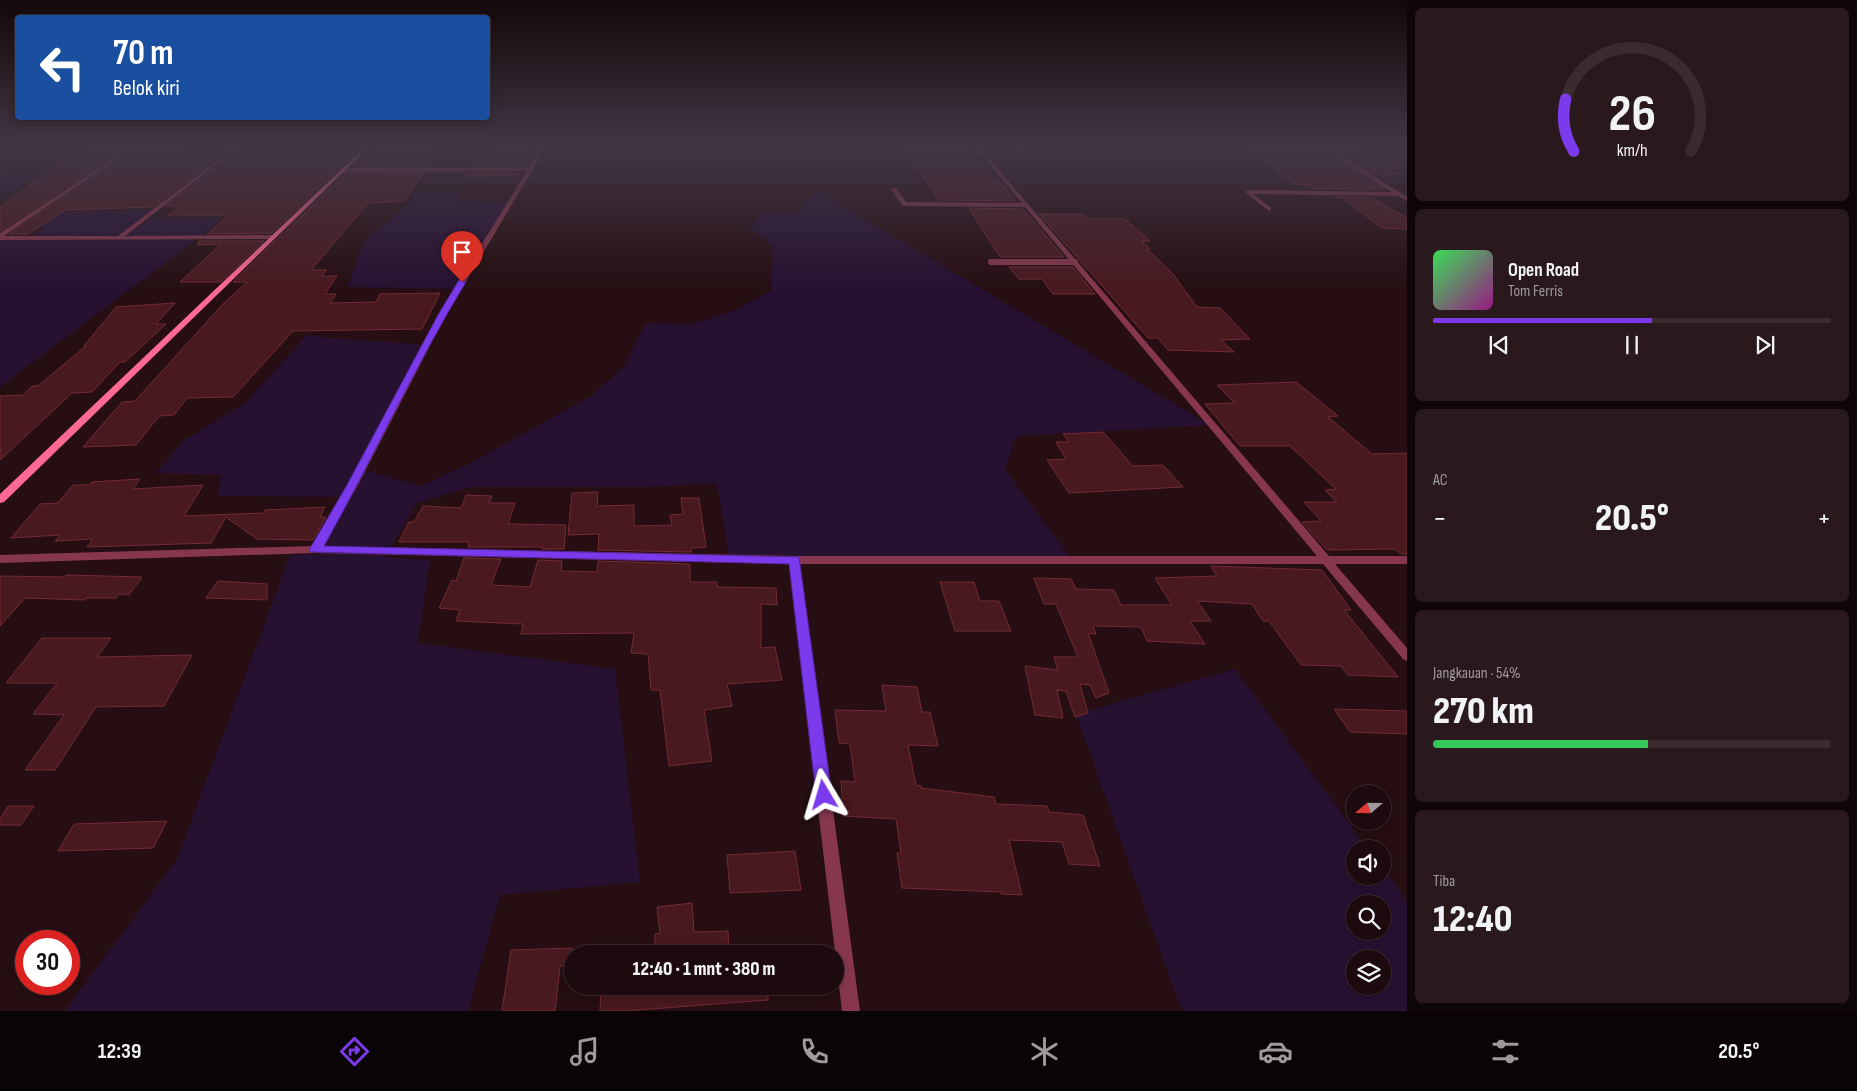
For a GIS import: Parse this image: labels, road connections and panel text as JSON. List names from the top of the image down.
{
  "north": "left",
  "page": {
    "turn": ["70 m", "Belok kiri"],
    "song": ["Open Road", "Tom Ferris"],
    "tile": [
      "AC",
      ["Jangkauan · 54%", "270 km"],
      ["Tiba", "12:40"]
    ],
    "heat": ["−", "20.5°", "+"],
    "limit": "30",
    "trip": "12:40 · 1 mnt · 380 m",
    "tabs": ["12:39", "20.5°"],
    "gauge": ["26", "km/h"]
  }
}
